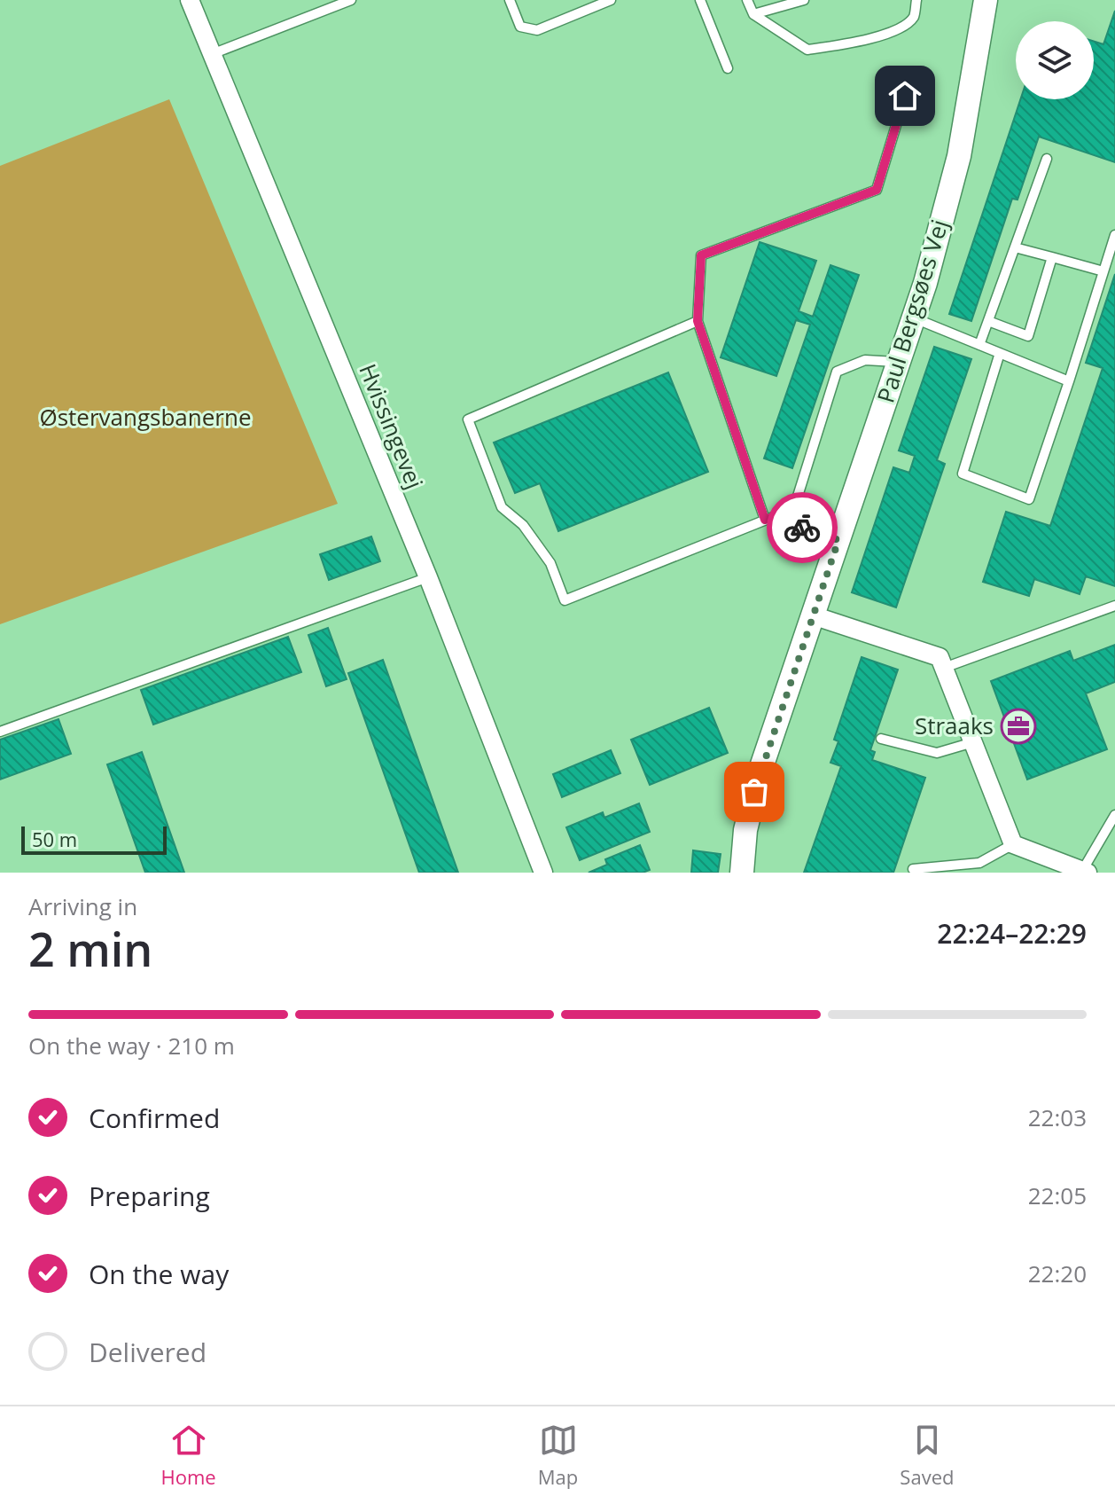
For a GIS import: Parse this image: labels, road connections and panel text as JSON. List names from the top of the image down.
{
  "streets": {
    "street": ["Paul Bergsøes Vej", "Hvissingevej"]
  },
  "parks": ["Østervangsbanerne"],
  "places": {
    "office": ["Straaks"]
  },
  "scale_bar": "50 m",
  "page": {
    "scale": "50 m",
    "heading": ["2 min", "Arriving in", "22:24–22:29"],
    "bar": "On the way · 210 m",
    "list": [
      ["Confirmed", "22:03"],
      ["Preparing", "22:05"],
      ["On the way", "22:20"],
      "Delivered"
    ],
    "tabs": ["Home", "Map", "Saved"]
  }
}
